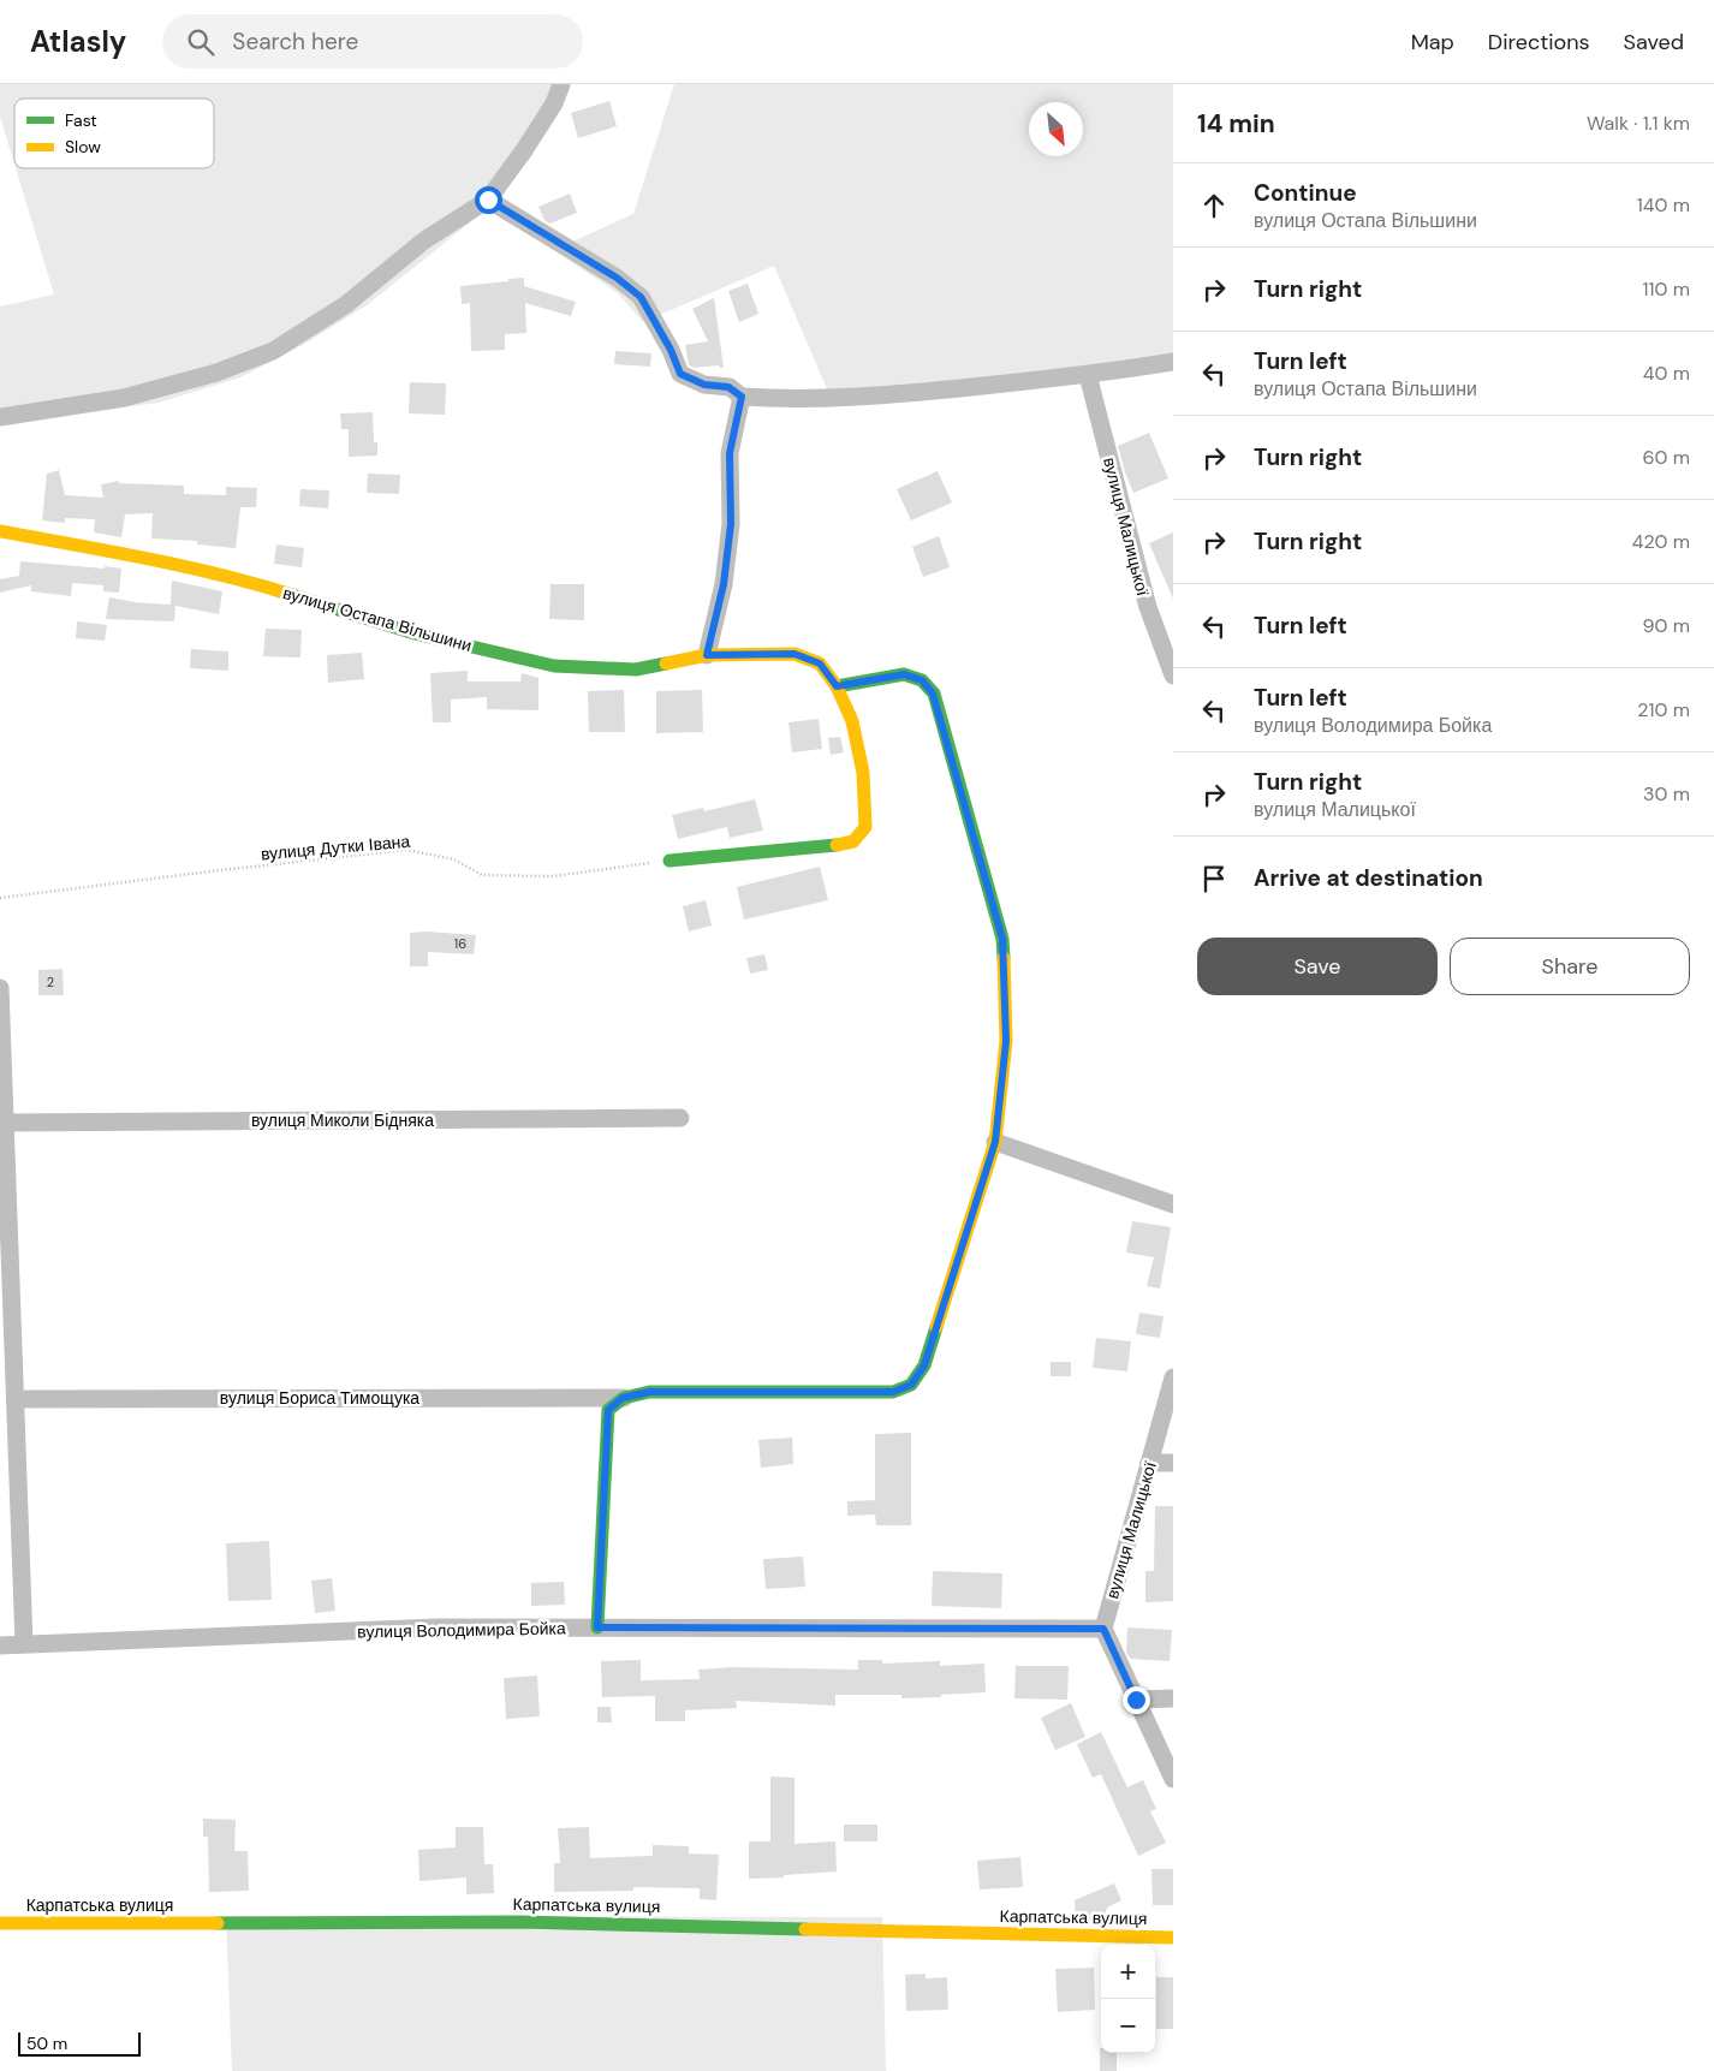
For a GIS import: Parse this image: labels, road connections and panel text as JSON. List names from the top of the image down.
{
  "streets": {
    "street": [
      "вулиця Малицької",
      "вулиця Остапа Вільшини",
      "вулиця Миколи Бідняка",
      "вулиця Бориса Тимощука",
      "вулиця Володимира Бойка",
      "Карпатська вулиця"
    ],
    "path": ["вулиця Дутки Івана"]
  },
  "crossings": [
    ["вулиця Малицької", "вулиця Володимира Бойка"]
  ],
  "house_numbers": ["16", "2"],
  "legend": ["Fast", "Slow"],
  "scale_bar": "50 m",
  "north": "bottom right",
  "page": {
    "header": "Atlasly",
    "search": "Search here",
    "nav": ["Map", "Directions", "Saved"],
    "heading": ["14 min", "Walk · 1.1 km"],
    "list": [
      ["Continue", "вулиця Остапа Вільшини", "140 m"],
      ["Turn right", "110 m"],
      ["Turn left", "вулиця Остапа Вільшини", "40 m"],
      ["Turn right", "60 m"],
      ["Turn right", "420 m"],
      ["Turn left", "90 m"],
      ["Turn left", "вулиця Володимира Бойка", "210 m"],
      ["Turn right", "вулиця Малицької", "30 m"],
      "Arrive at destination"
    ],
    "buttons": ["Save", "Share"],
    "map_buttons": ["+", "−"],
    "scale": "50 m"
  }
}
